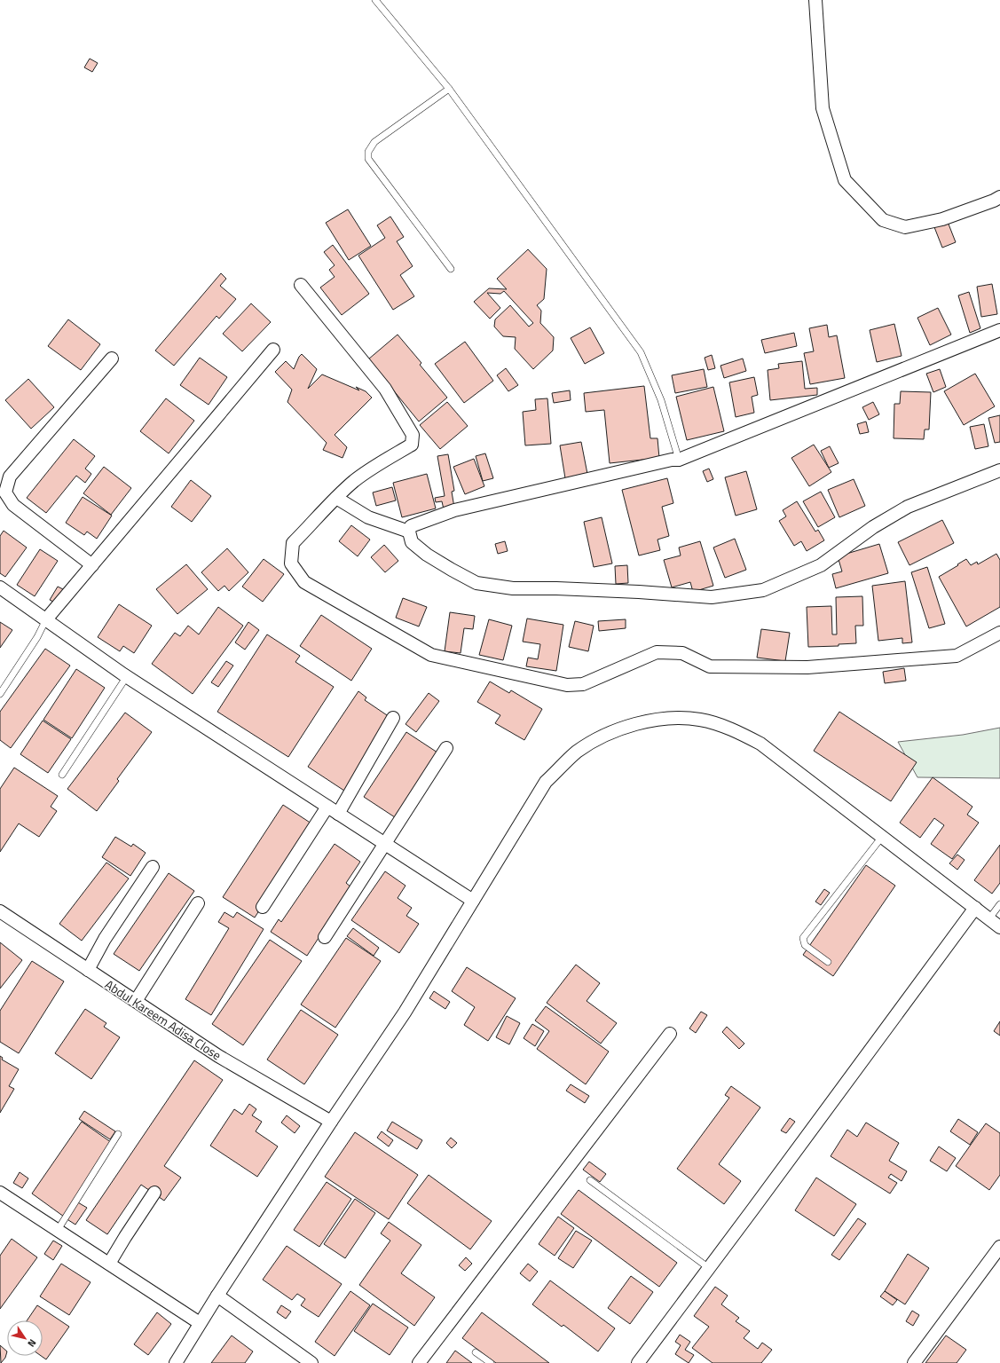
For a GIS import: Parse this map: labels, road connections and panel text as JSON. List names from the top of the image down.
{
  "streets": {
    "street": ["Abdul Kareem Adisa Close"]
  },
  "north": "bottom right"
}
